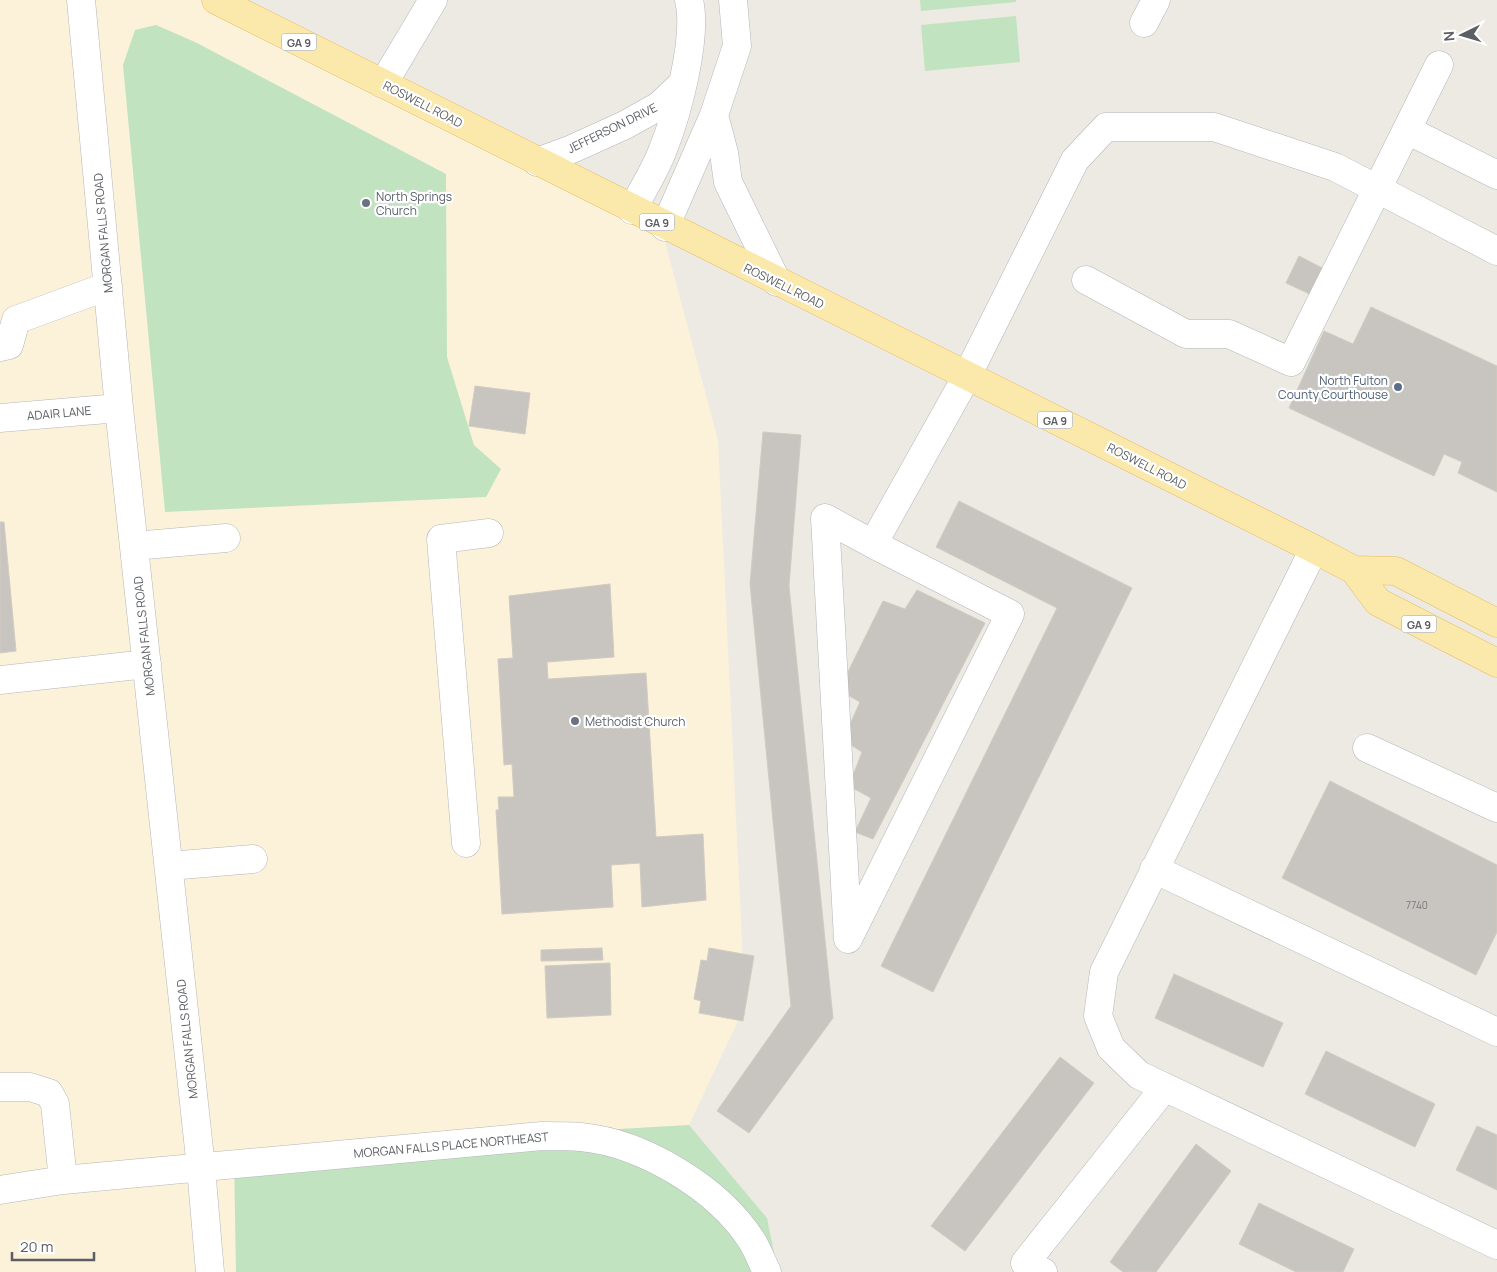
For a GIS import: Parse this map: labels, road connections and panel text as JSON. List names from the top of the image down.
{
  "streets": {
    "main road": ["GA 9", "ROSWELL ROAD"],
    "street": [
      "JEFFERSON DRIVE",
      "MORGAN FALLS ROAD",
      "ADAIR LANE",
      "MORGAN FALLS PLACE NORTHEAST"
    ]
  },
  "crossings": [
    ["ROSWELL ROAD", "JEFFERSON DRIVE"],
    ["MORGAN FALLS ROAD", "ADAIR LANE"],
    ["MORGAN FALLS ROAD", "MORGAN FALLS PLACE NORTHEAST"]
  ],
  "places": ["North Springs Church", "North Fulton County Courthouse", "Methodist Church"],
  "house_numbers": ["7740"],
  "scale_bar": "20 m",
  "north": "left"
}
